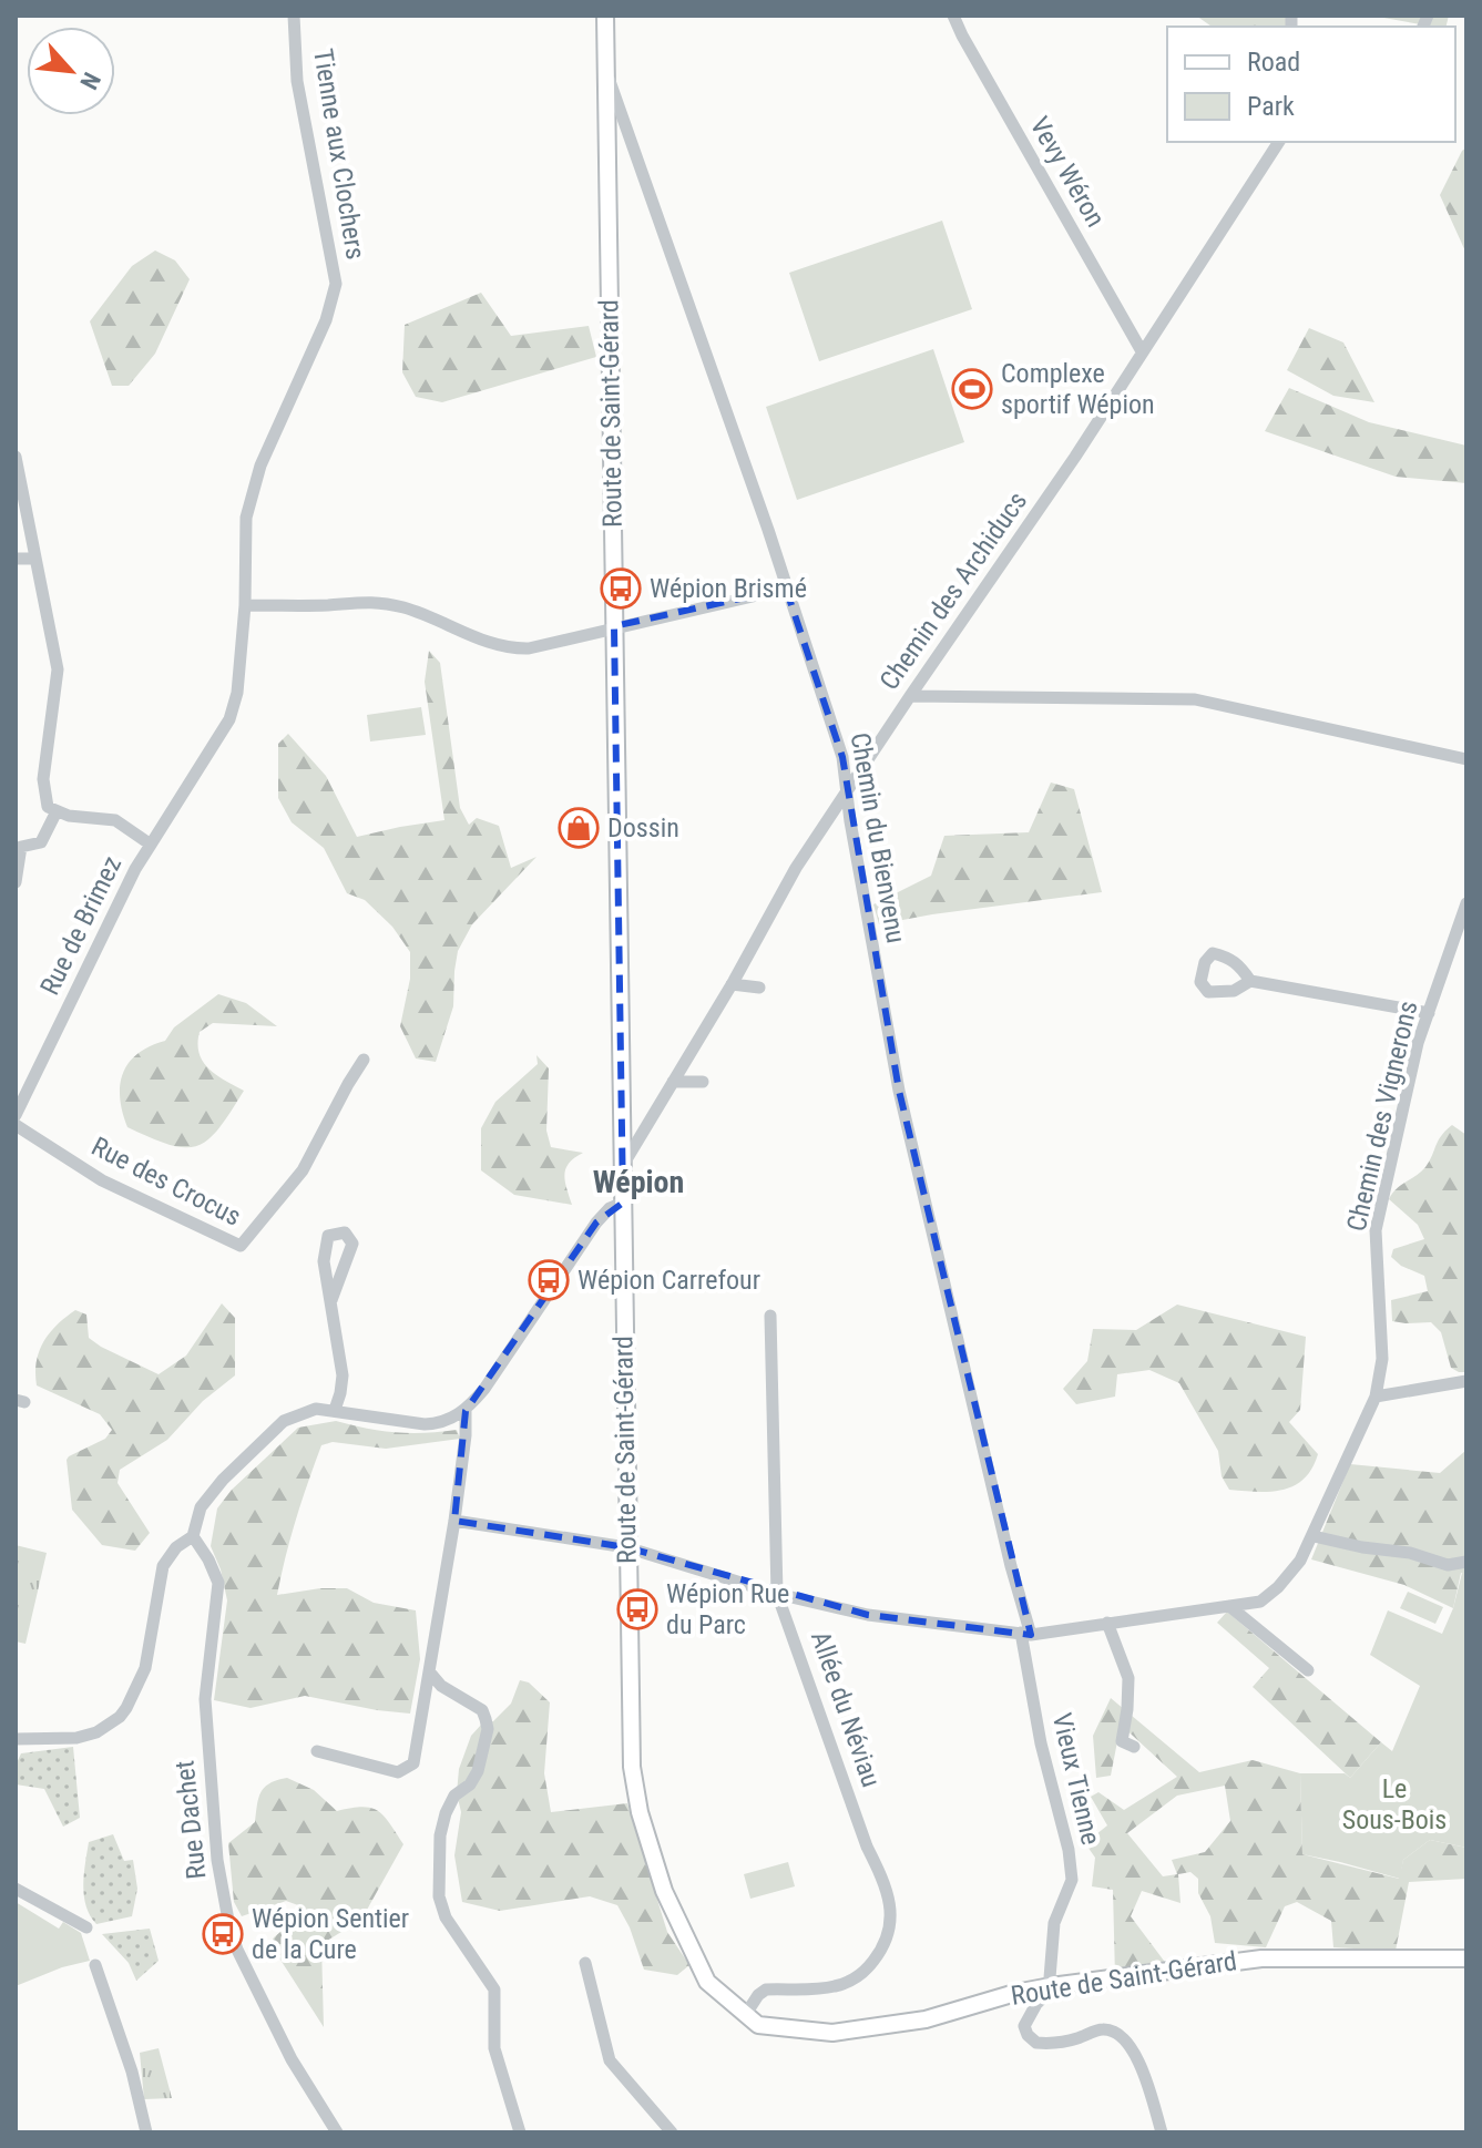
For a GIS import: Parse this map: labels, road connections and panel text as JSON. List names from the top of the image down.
{
  "streets": {
    "main road": ["Route de Saint-Gérard"],
    "street": [
      "Tienne aux Clochers",
      "Vevy Wéron",
      "Chemin des Archiducs",
      "Chemin du Bienvenu",
      "Rue de Brimez",
      "Chemin des Vignerons",
      "Rue des Crocus",
      "Allée du Néviau",
      "Vieux Tienne",
      "Rue Dachet"
    ]
  },
  "crossings": [
    ["Tienne aux Clochers", "Rue de Brimez"],
    ["Vevy Wéron", "Chemin des Archiducs"],
    ["Route de Saint-Gérard", "Chemin des Archiducs"],
    ["Route de Saint-Gérard", "Chemin du Bienvenu"],
    ["Route de Saint-Gérard", "Chemin des Vignerons"],
    ["Route de Saint-Gérard", "Allée du Néviau"],
    ["Route de Saint-Gérard", "Vieux Tienne"],
    ["Chemin des Archiducs", "Chemin du Bienvenu"],
    ["Chemin du Bienvenu", "Chemin des Vignerons"],
    ["Chemin du Bienvenu", "Vieux Tienne"],
    ["Chemin des Vignerons", "Allée du Néviau"],
    ["Chemin des Vignerons", "Vieux Tienne"]
  ],
  "districts": ["Wépion"],
  "parks": ["Le Sous-Bois"],
  "places": {
    "sports": ["Complexe sportif Wépion"],
    "bus stop": [
      "Wépion Brismé",
      "Wépion Carrefour",
      "Wépion Rue du Parc",
      "Wépion Sentier de la Cure"
    ],
    "shop": ["Dossin"]
  },
  "legend": ["Road", "Park"],
  "north": "bottom right"
}
